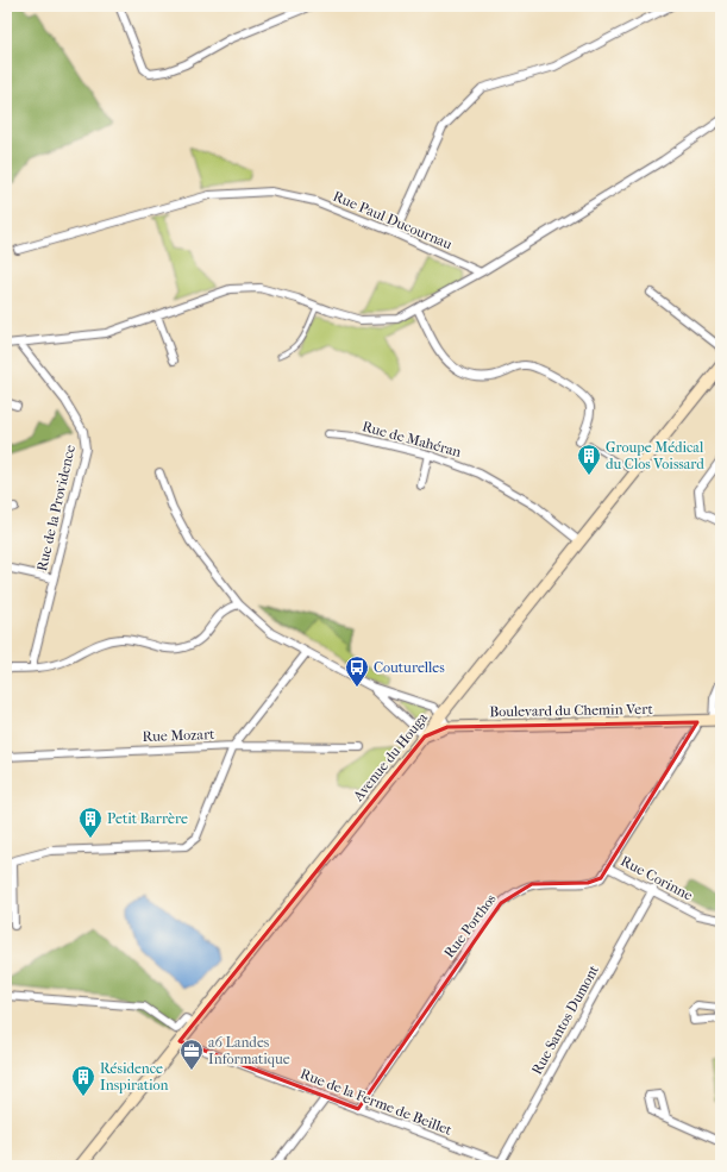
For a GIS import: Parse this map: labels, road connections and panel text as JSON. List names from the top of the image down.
{
  "streets": {
    "main road": ["Boulevard du Chemin Vert", "Avenue du Houga"],
    "street": [
      "Rue Paul Ducournau",
      "Rue de Mahéran",
      "Rue de la Providence",
      "Rue Mozart",
      "Rue Corinne",
      "Rue Porthos",
      "Rue Santos Dumont",
      "Rue de la Ferme de Beillet"
    ]
  },
  "crossings": [
    ["Rue de Mahéran", "Avenue du Houga"],
    ["Boulevard du Chemin Vert", "Avenue du Houga"],
    ["Boulevard du Chemin Vert", "Rue Porthos"],
    ["Avenue du Houga", "Rue de la Ferme de Beillet"],
    ["Rue Corinne", "Rue Porthos"],
    ["Rue Corinne", "Rue Santos Dumont"],
    ["Rue Porthos", "Rue de la Ferme de Beillet"],
    ["Rue Santos Dumont", "Rue de la Ferme de Beillet"]
  ],
  "places": {
    "building": ["Groupe Médical du Clos Voissard", "Petit Barrère", "Résidence Inspiration"],
    "bus stop": ["Couturelles"],
    "office": ["a6 Landes Informatique"]
  }
}
